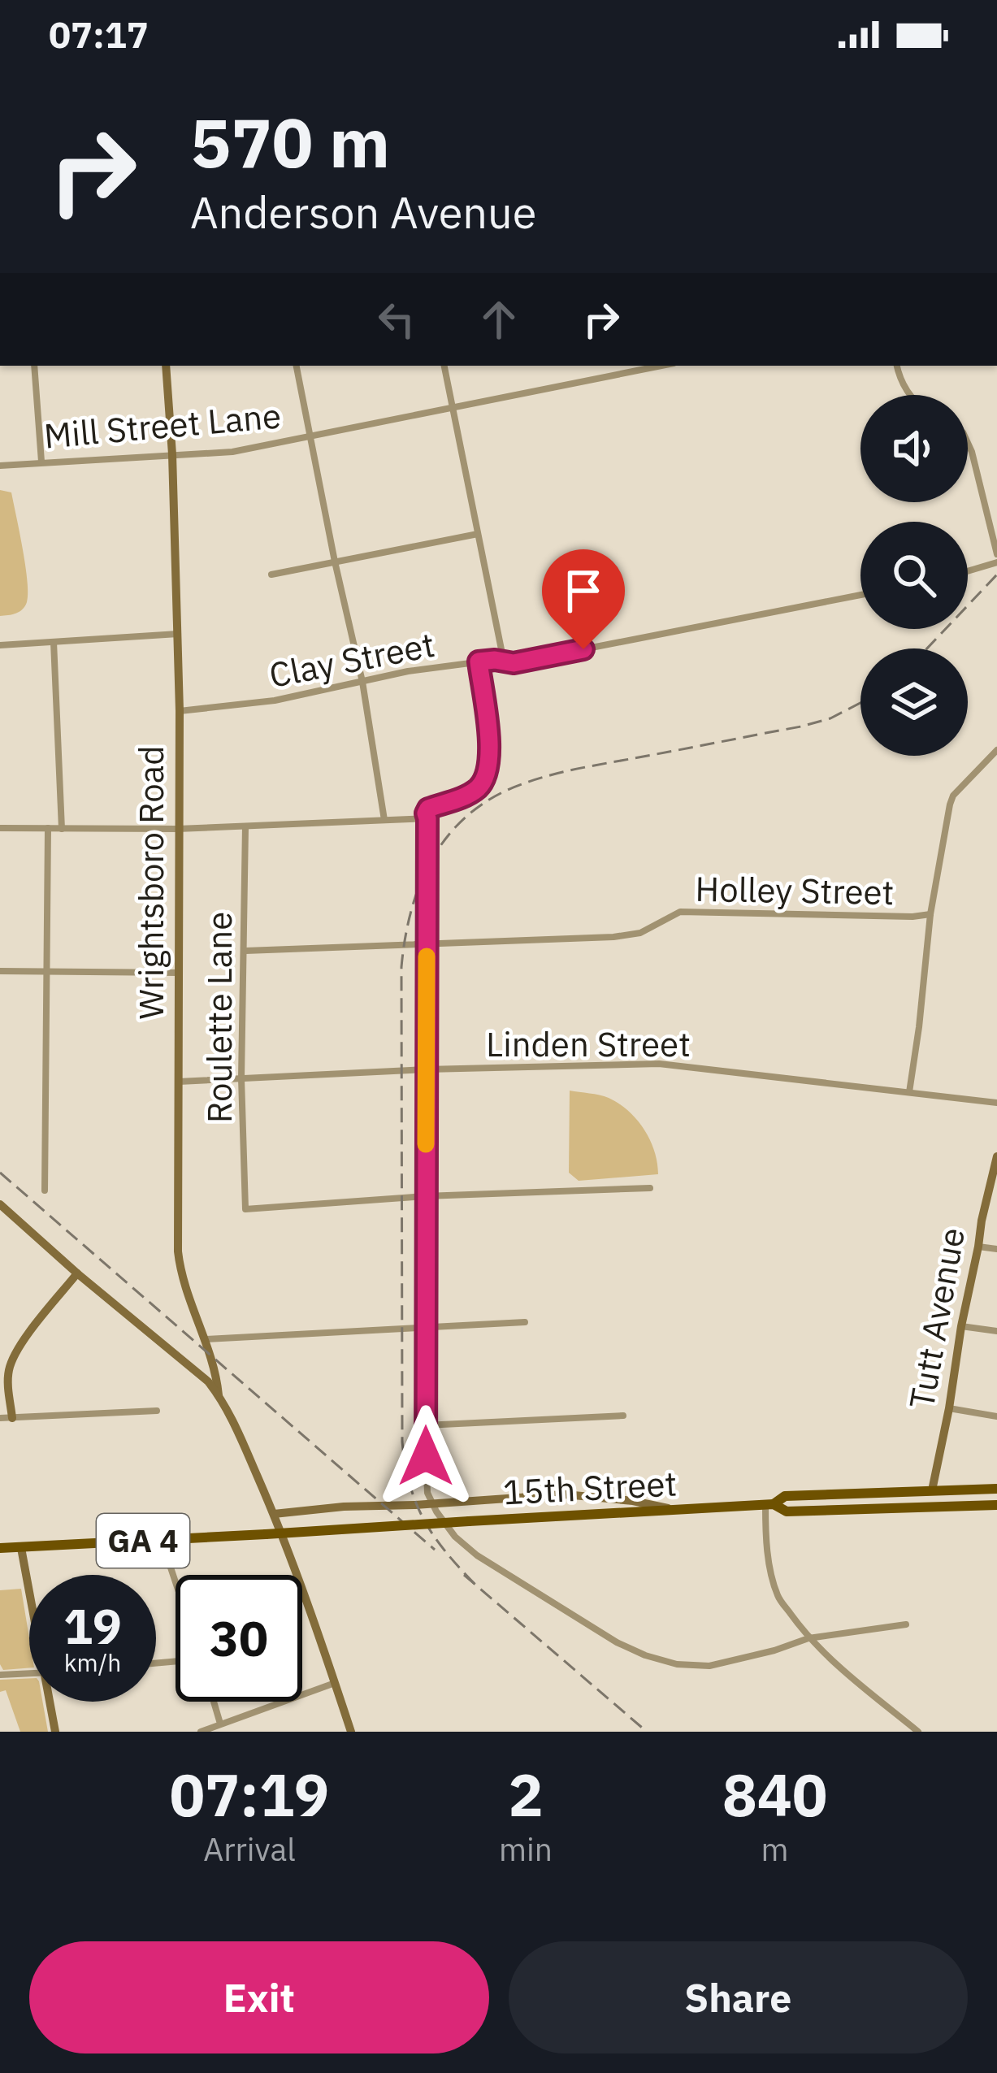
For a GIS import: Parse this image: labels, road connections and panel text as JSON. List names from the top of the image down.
{
  "streets": {
    "main road": ["15th Street", "GA 4"],
    "street": [
      "Mill Street Lane",
      "Clay Street",
      "Wrightsboro Road",
      "Holley Street",
      "Roulette Lane",
      "Linden Street",
      "Tutt Avenue"
    ]
  },
  "crossings": [
    ["Mill Street Lane", "Wrightsboro Road"],
    ["Clay Street", "Wrightsboro Road"],
    ["Wrightsboro Road", "Linden Street"],
    ["Holley Street", "Roulette Lane"],
    ["Roulette Lane", "Linden Street"],
    ["Tutt Avenue", "15th Street"]
  ],
  "page": {
    "status": "07:17",
    "turn": ["570 m", "Anderson Avenue"],
    "speed": "19 km/h",
    "limit": "30",
    "eta": [
      "07:19",
      "Arrival",
      "2",
      "min",
      "840",
      "m"
    ],
    "buttons": ["Exit", "Share"]
  }
}
